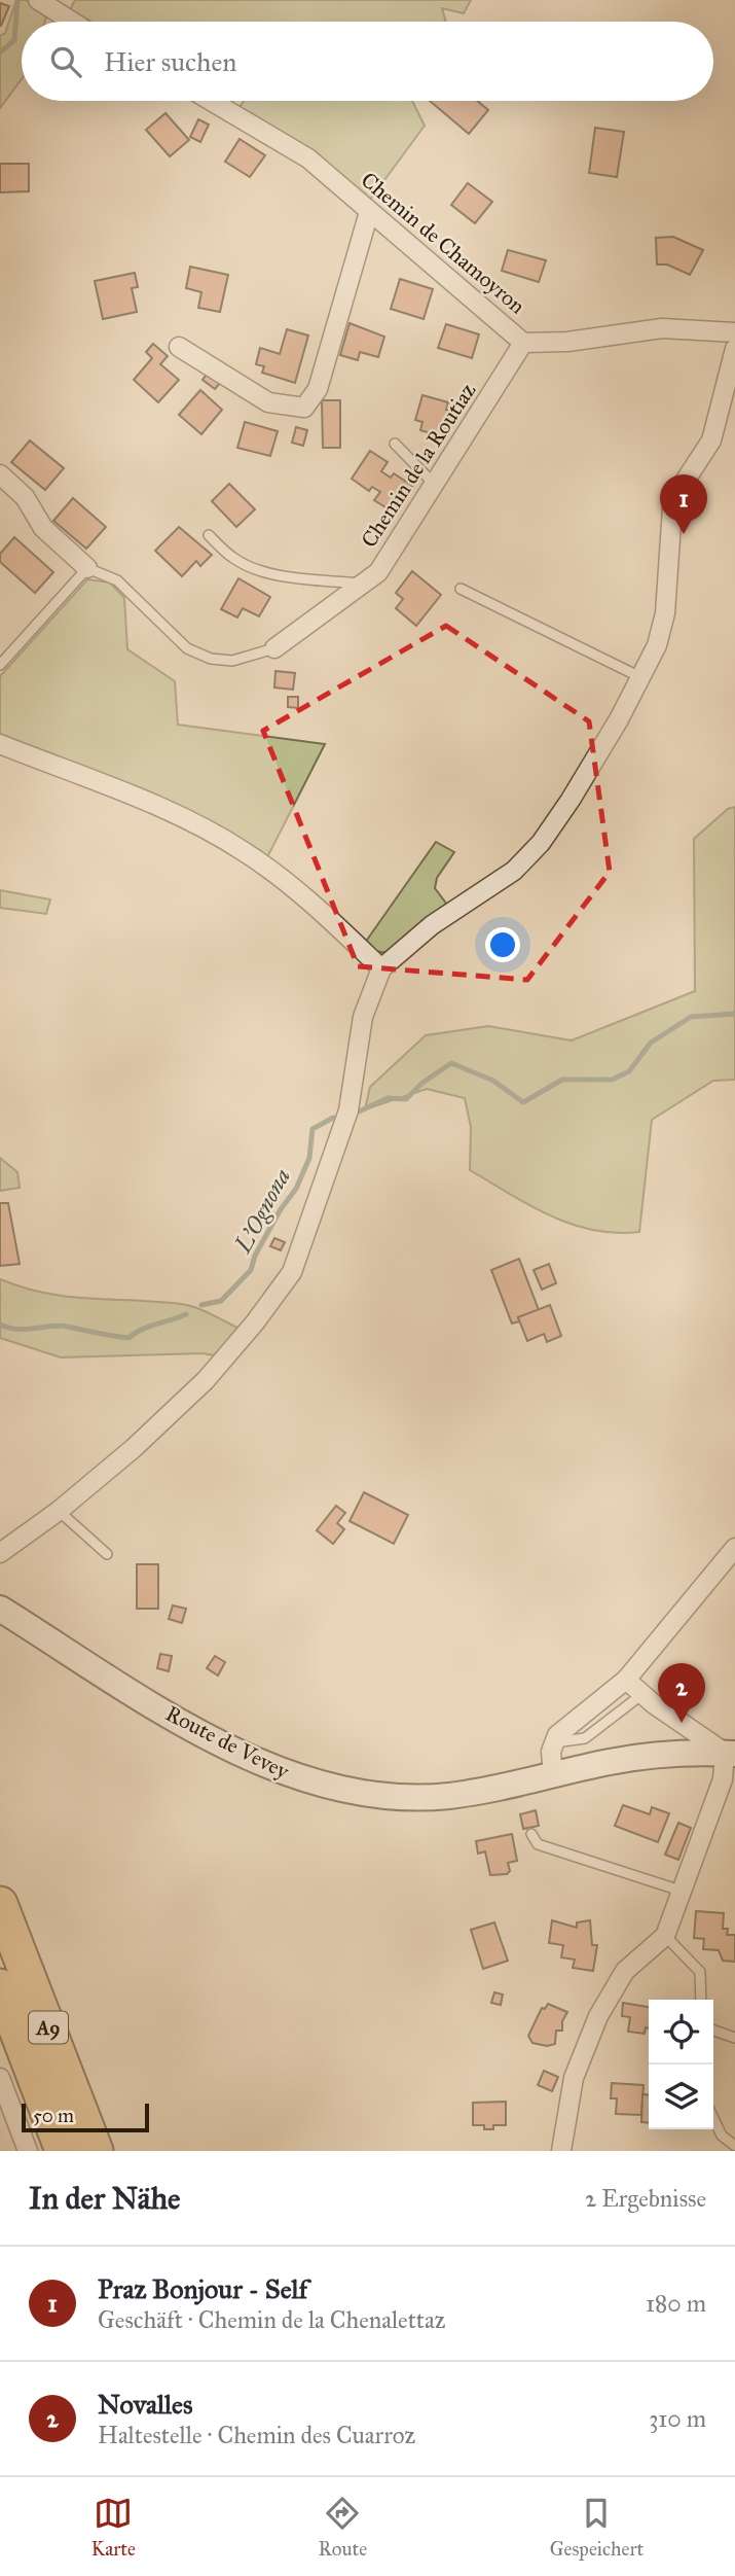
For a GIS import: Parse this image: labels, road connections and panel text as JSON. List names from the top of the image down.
{
  "streets": {
    "highway": ["A9"],
    "street": ["Chemin de Chamoyron", "Chemin de la Routiaz", "Route de Vevey"]
  },
  "crossings": [
    ["Chemin de Chamoyron", "Chemin de la Routiaz"]
  ],
  "water": ["L'Ognona"],
  "scale_bar": "50 m",
  "page": {
    "search": "Hier suchen",
    "pins": ["1", "2"],
    "scale": "50 m",
    "heading": ["In der Nähe", "2 Ergebnisse"],
    "list": [
      {
        "mark": "1",
        "name": "Praz Bonjour - Self",
        "note": "Geschäft · Chemin de la Chenalettaz",
        "value": "180 m"
      },
      {
        "mark": "2",
        "name": "Novalles",
        "note": "Haltestelle · Chemin des Cuarroz",
        "value": "310 m"
      }
    ],
    "nav": ["Karte", "Route", "Gespeichert"]
  }
}
